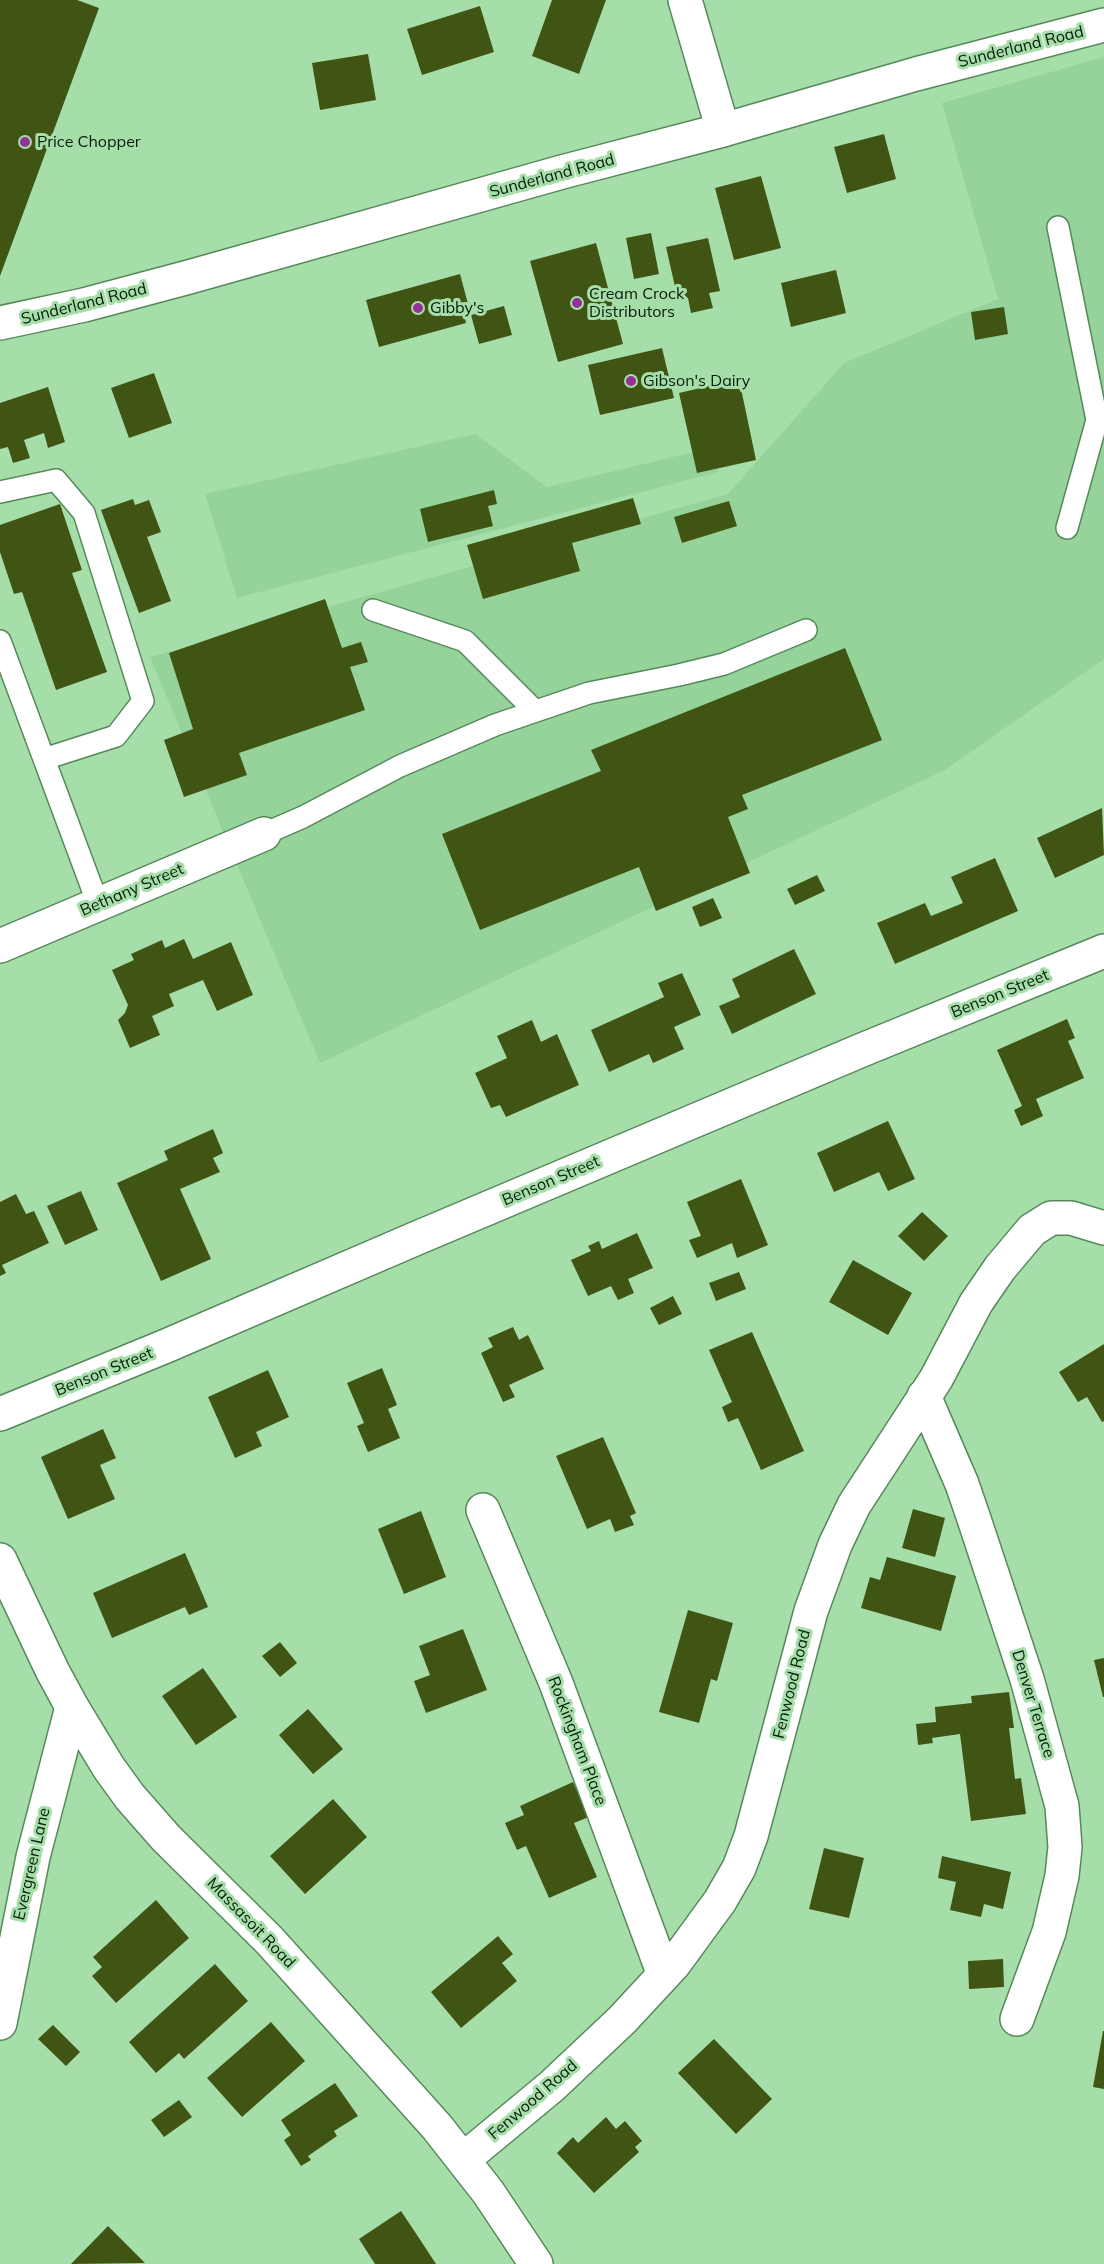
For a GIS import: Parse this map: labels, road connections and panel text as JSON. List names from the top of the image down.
{
  "streets": {
    "street": [
      "Sunderland Road",
      "Bethany Street",
      "Benson Street",
      "Fenwood Road",
      "Denver Terrace",
      "Rockingham Place",
      "Evergreen Lane",
      "Massasoit Road"
    ]
  },
  "crossings": [
    ["Fenwood Road", "Denver Terrace"],
    ["Fenwood Road", "Rockingham Place"],
    ["Fenwood Road", "Massasoit Road"],
    ["Evergreen Lane", "Massasoit Road"]
  ],
  "places": [
    "Price Chopper",
    "Cream Crock Distributors",
    "Gibby's",
    "Gibson's Dairy"
  ]
}
